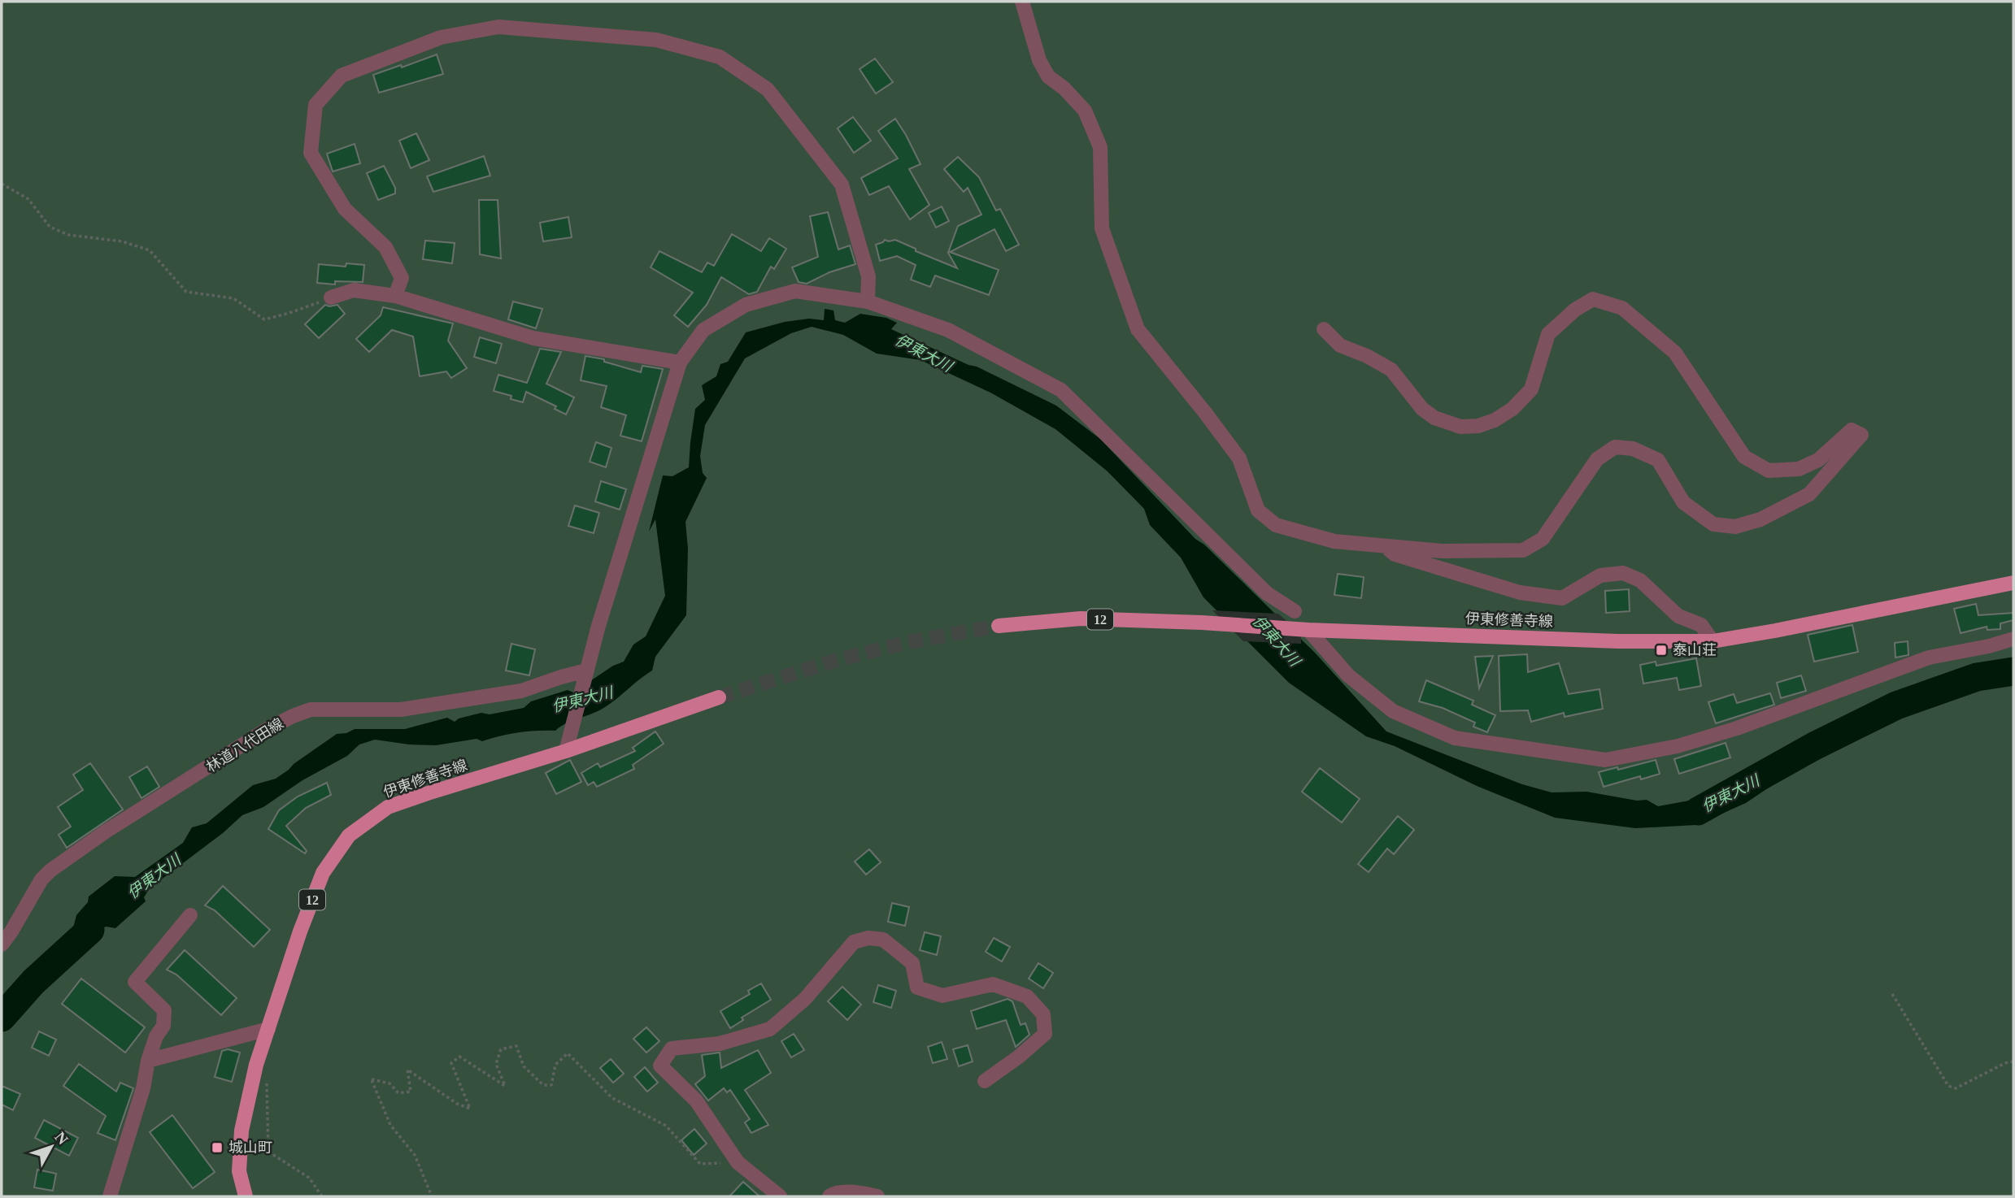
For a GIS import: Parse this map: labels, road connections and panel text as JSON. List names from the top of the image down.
{
  "streets": {
    "main road": ["12", "伊東修善寺線"],
    "street": ["林道八代田線"]
  },
  "water": ["伊東大川"],
  "places": {
    "transit": ["泰山荘", "城山町"]
  },
  "north": "top right"
}
